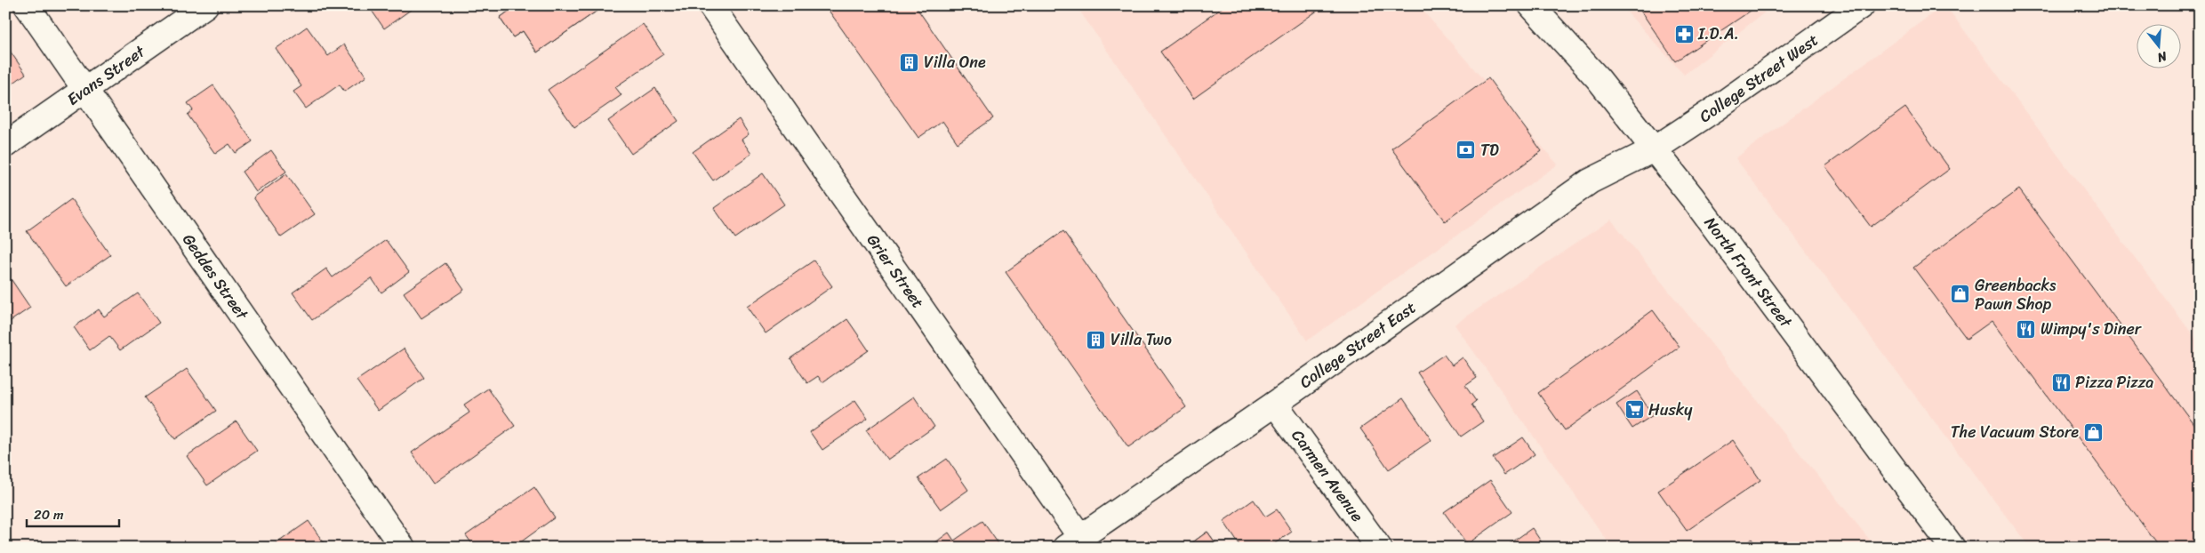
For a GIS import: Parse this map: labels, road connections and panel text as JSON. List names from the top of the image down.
{
  "streets": {
    "street": [
      "Evans Street",
      "College Street West",
      "Grier Street",
      "North Front Street",
      "Geddes Street",
      "College Street East",
      "Carmen Avenue"
    ]
  },
  "crossings": [
    ["Evans Street", "Geddes Street"],
    ["College Street West", "North Front Street"],
    ["College Street West", "College Street East"],
    ["Grier Street", "College Street East"],
    ["North Front Street", "College Street East"],
    ["College Street East", "Carmen Avenue"]
  ],
  "places": {
    "pharmacy": ["I.D.A."],
    "building": ["Villa One", "Villa Two"],
    "bank": ["TD"],
    "shop": ["Greenbacks Pawn Shop", "The Vacuum Store"],
    "restaurant": ["Wimpy's Diner", "Pizza Pizza"],
    "supermarket": ["Husky"]
  },
  "scale_bar": "20 m",
  "north": "bottom"
}
